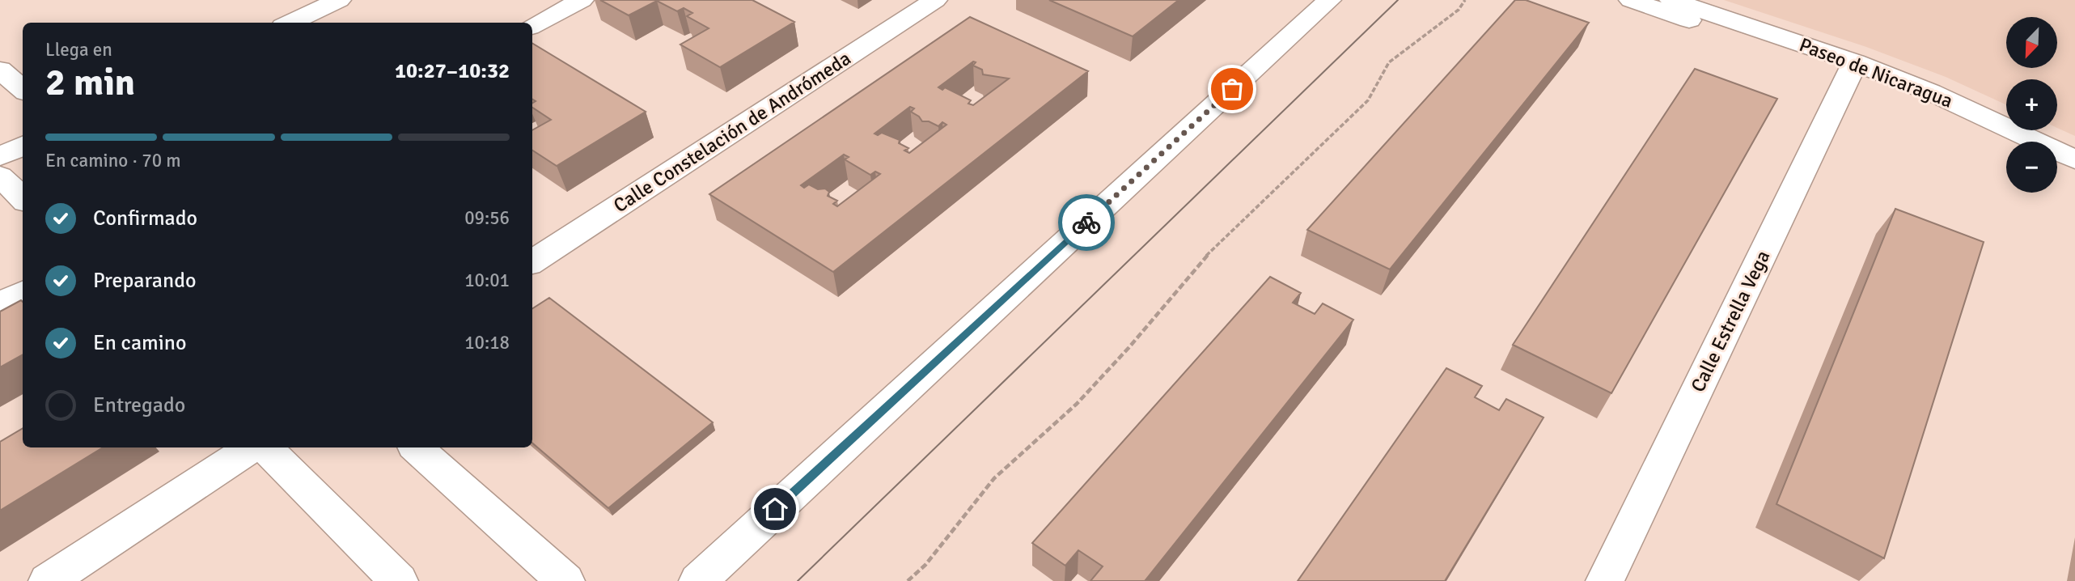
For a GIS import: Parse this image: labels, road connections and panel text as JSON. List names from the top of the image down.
{
  "streets": {
    "street": ["Paseo de Nicaragua", "Calle Constelación de Andrómeda", "Calle Estrella Vega"]
  },
  "crossings": [
    ["Paseo de Nicaragua", "Calle Estrella Vega"]
  ],
  "north": "bottom left",
  "page": {
    "map_buttons": ["+", "−"],
    "heading": ["2 min", "Llega en", "10:27–10:32"],
    "bar": "En camino · 70 m",
    "list": [
      ["Confirmado", "09:56"],
      ["Preparando", "10:01"],
      ["En camino", "10:18"],
      "Entregado"
    ]
  }
}
